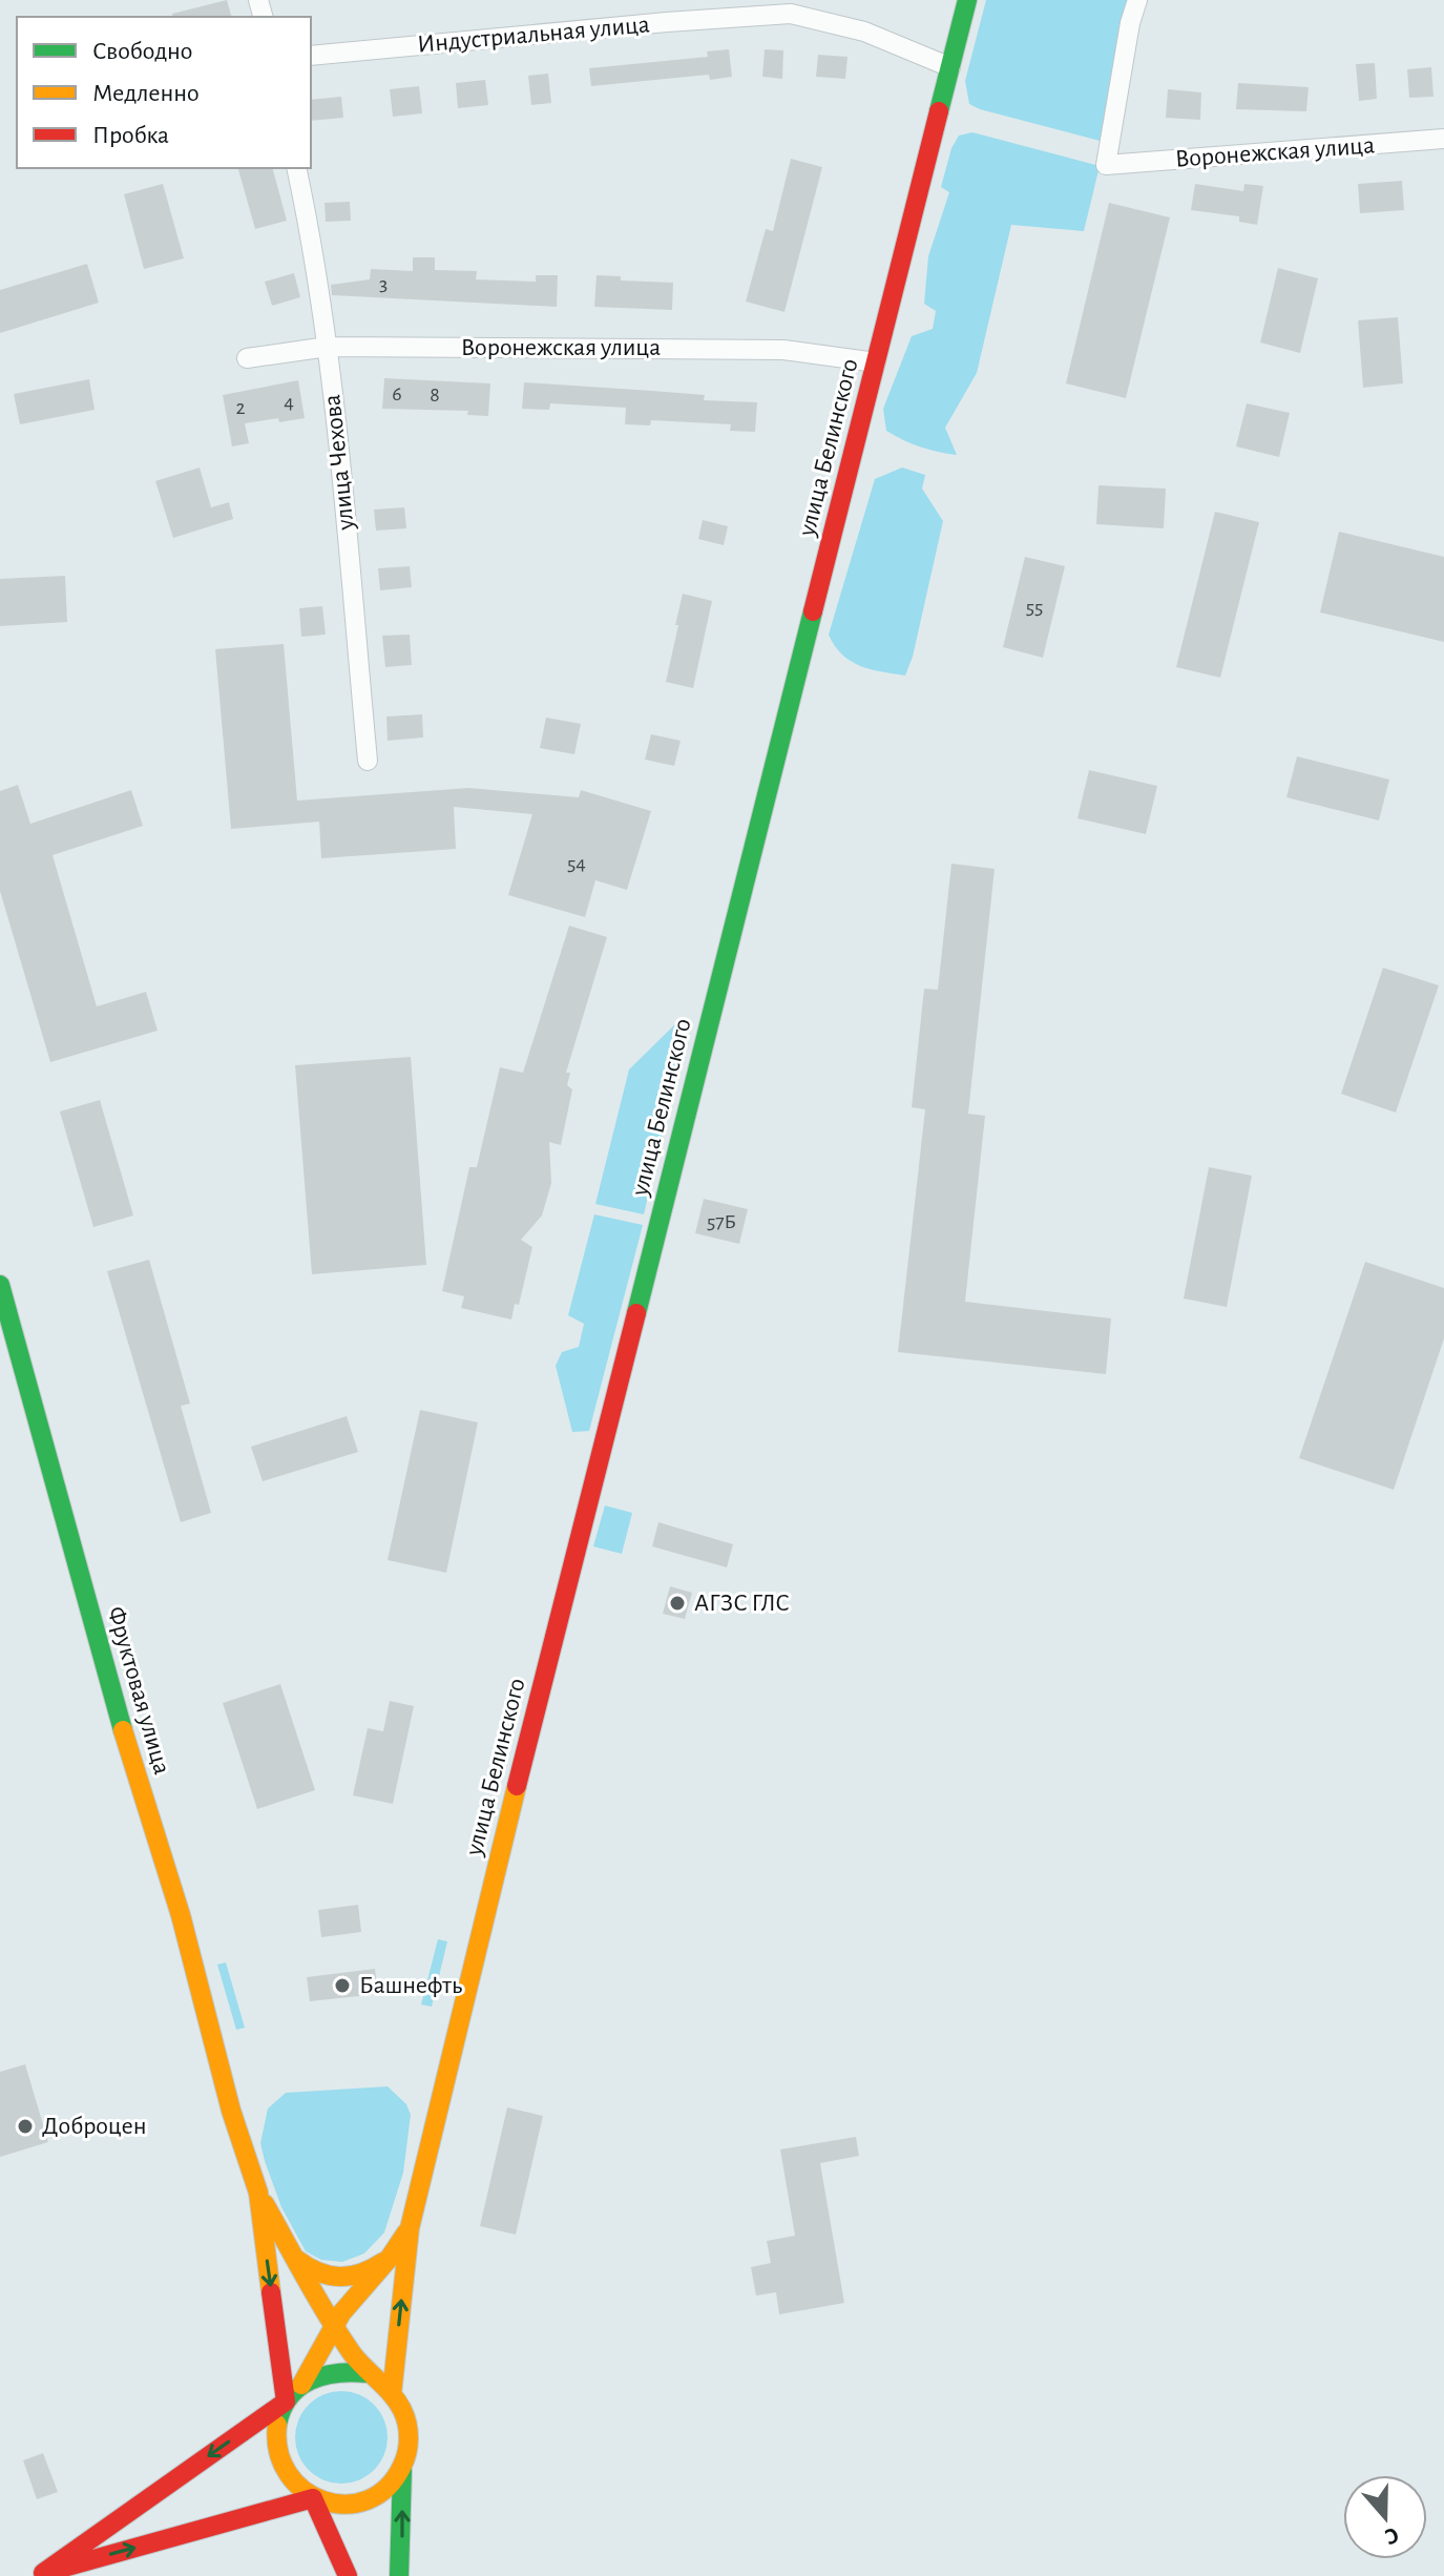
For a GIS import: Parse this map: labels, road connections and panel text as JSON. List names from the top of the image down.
{
  "streets": {
    "main road": ["улица Белинского", "Фруктовая улица"],
    "street": ["Индустриальная улица", "Воронежская улица", "улица Чехова"]
  },
  "crossings": [
    ["Индустриальная улица", "улица Белинского"],
    ["Воронежская улица", "улица Белинского"],
    ["Воронежская улица", "улица Чехова"]
  ],
  "places": ["АГЗС ГЛС", "Башнефть", "Доброцен"],
  "house_numbers": [
    "3",
    "6",
    "8",
    "4",
    "2",
    "55",
    "54",
    "57Б"
  ],
  "legend": ["Свободно", "Медленно", "Пробка"],
  "north": "bottom"
}
